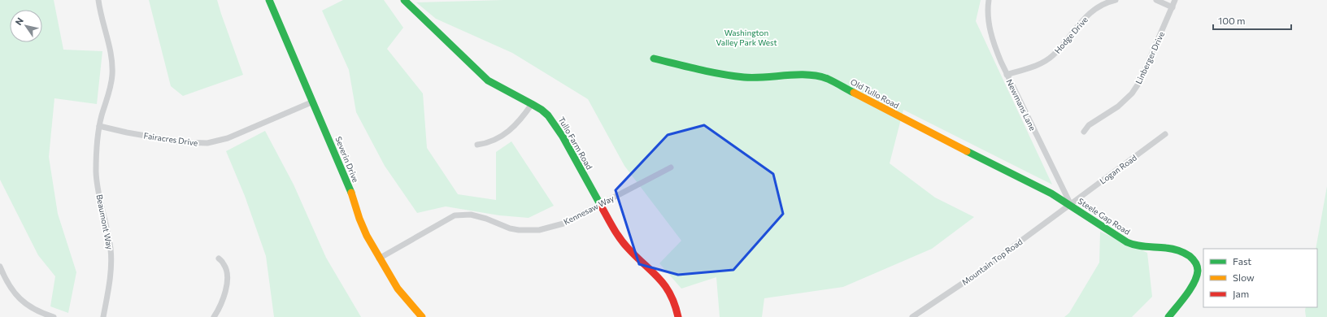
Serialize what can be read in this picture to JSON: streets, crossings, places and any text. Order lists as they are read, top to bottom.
{
  "streets": {
    "street": [
      "Hodge Drive",
      "Linberger Drive",
      "Old Tullo Road",
      "Newmans Lane",
      "Fairacres Drive",
      "Tullo Farm Road",
      "Severin Drive",
      "Logan Road",
      "Kennesaw Way",
      "Steele Gap Road",
      "Beaumont Way",
      "Mountain Top Road"
    ]
  },
  "crossings": [
    ["Hodge Drive", "Newmans Lane"],
    ["Old Tullo Road", "Newmans Lane"],
    ["Old Tullo Road", "Logan Road"],
    ["Old Tullo Road", "Steele Gap Road"],
    ["Old Tullo Road", "Mountain Top Road"],
    ["Newmans Lane", "Logan Road"],
    ["Newmans Lane", "Steele Gap Road"],
    ["Newmans Lane", "Mountain Top Road"],
    ["Fairacres Drive", "Severin Drive"],
    ["Fairacres Drive", "Beaumont Way"],
    ["Tullo Farm Road", "Kennesaw Way"],
    ["Severin Drive", "Kennesaw Way"],
    ["Logan Road", "Steele Gap Road"],
    ["Logan Road", "Mountain Top Road"],
    ["Steele Gap Road", "Mountain Top Road"]
  ],
  "parks": ["Washington Valley Park West"],
  "legend": ["Fast", "Slow", "Jam"],
  "scale_bar": "100 m",
  "north": "top left"
}
